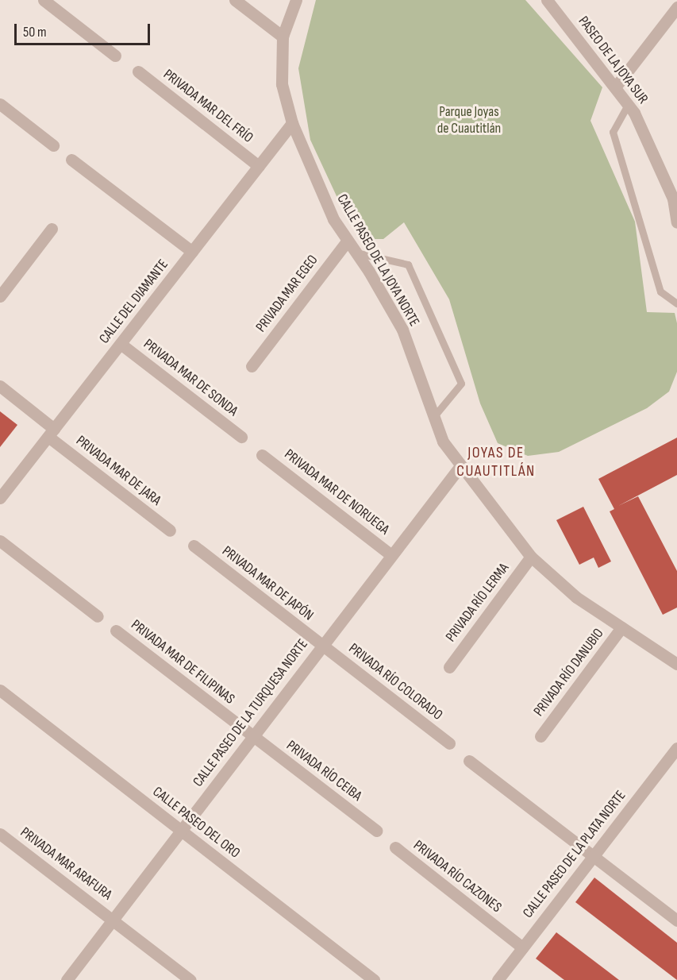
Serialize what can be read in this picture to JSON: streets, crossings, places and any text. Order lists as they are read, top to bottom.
{
  "streets": {
    "street": [
      "PASEO DE LA JOYA SUR",
      "PRIVADA MAR DEL FRÍO",
      "CALLE PASEO DE LA JOYA NORTE",
      "PRIVADA MAR EGEO",
      "CALLE DEL DIAMANTE",
      "PRIVADA MAR DE SONDA",
      "PRIVADA MAR DE JARA",
      "PRIVADA MAR DE NORUEGA",
      "PRIVADA MAR DE JAPÓN",
      "PRIVADA RÍO LERMA",
      "PRIVADA MAR DE FILIPINAS",
      "PRIVADA RÍO DANUBIO",
      "PRIVADA RÍO COLORADO",
      "CALLE PASEO DE LA TURQUESA NORTE",
      "PRIVADA RÍO CEIBA",
      "CALLE PASEO DEL ORO",
      "CALLE PASEO DE LA PLATA NORTE",
      "PRIVADA MAR ARAFURA",
      "PRIVADA RÍO CAZONES"
    ]
  },
  "crossings": [
    ["PRIVADA MAR DEL FRÍO", "CALLE DEL DIAMANTE"],
    ["CALLE PASEO DE LA JOYA NORTE", "PRIVADA MAR EGEO"],
    ["CALLE PASEO DE LA JOYA NORTE", "CALLE DEL DIAMANTE"],
    ["CALLE PASEO DE LA JOYA NORTE", "PRIVADA RÍO LERMA"],
    ["CALLE PASEO DE LA JOYA NORTE", "PRIVADA RÍO DANUBIO"],
    ["CALLE PASEO DE LA JOYA NORTE", "CALLE PASEO DE LA TURQUESA NORTE"],
    ["CALLE DEL DIAMANTE", "PRIVADA MAR DE SONDA"],
    ["CALLE DEL DIAMANTE", "PRIVADA MAR DE JARA"],
    ["PRIVADA MAR DE NORUEGA", "CALLE PASEO DE LA TURQUESA NORTE"],
    ["PRIVADA MAR DE JAPÓN", "PRIVADA RÍO COLORADO"],
    ["PRIVADA MAR DE JAPÓN", "CALLE PASEO DE LA TURQUESA NORTE"],
    ["PRIVADA MAR DE FILIPINAS", "CALLE PASEO DE LA TURQUESA NORTE"],
    ["PRIVADA MAR DE FILIPINAS", "PRIVADA RÍO CEIBA"],
    ["PRIVADA RÍO COLORADO", "CALLE PASEO DE LA TURQUESA NORTE"],
    ["CALLE PASEO DE LA TURQUESA NORTE", "PRIVADA RÍO CEIBA"],
    ["CALLE PASEO DE LA TURQUESA NORTE", "CALLE PASEO DEL ORO"],
    ["CALLE PASEO DE LA TURQUESA NORTE", "PRIVADA MAR ARAFURA"],
    ["CALLE PASEO DE LA PLATA NORTE", "PRIVADA RÍO CAZONES"]
  ],
  "districts": ["JOYAS DE CUAUTITLÁN"],
  "parks": ["Parque Joyas de Cuautitlán"],
  "scale_bar": "50 m"
}
